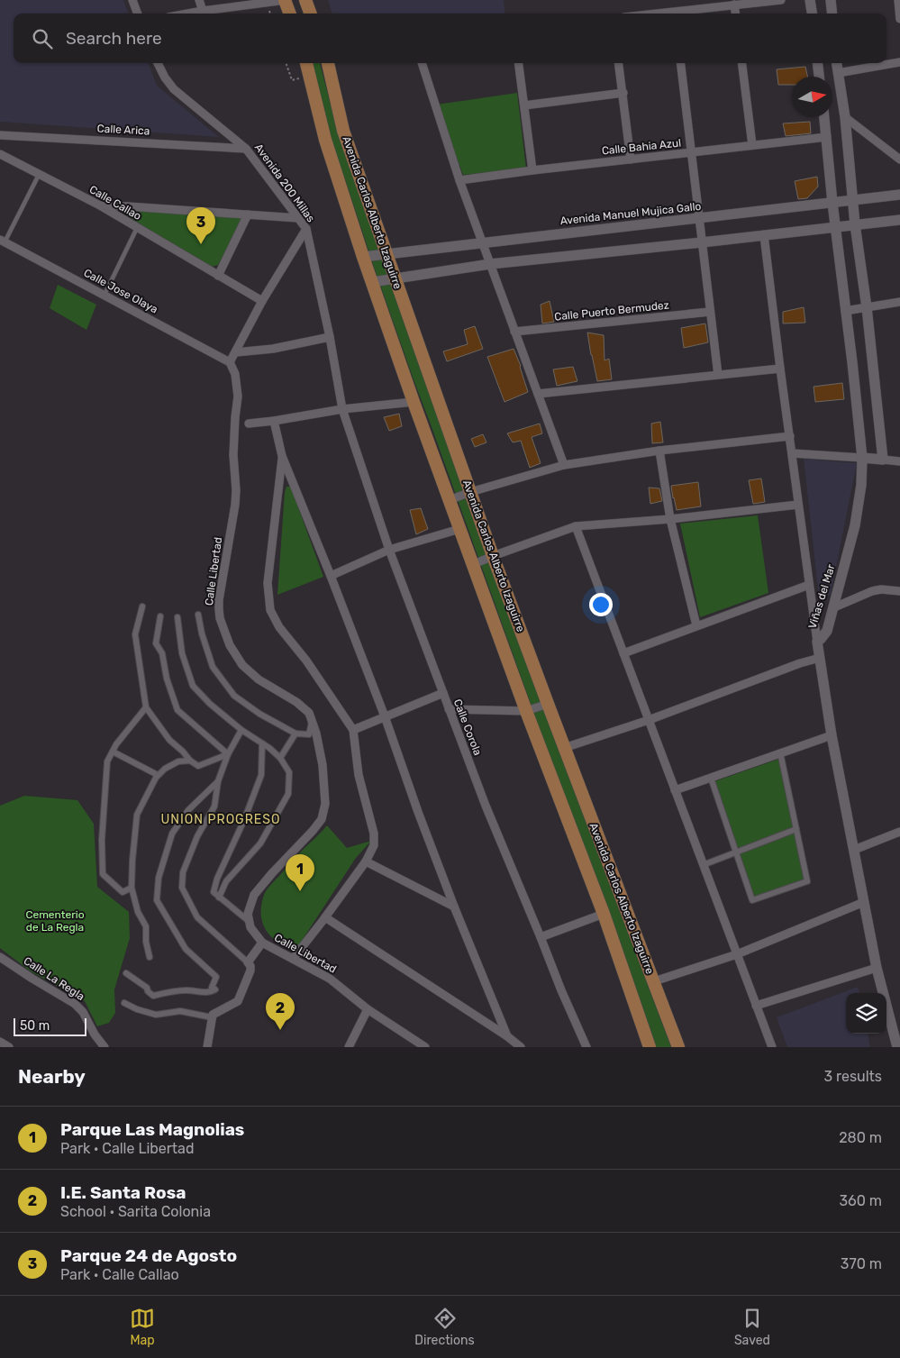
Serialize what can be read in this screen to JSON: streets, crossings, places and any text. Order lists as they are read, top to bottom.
{
  "streets": {
    "main road": ["Avenida Carlos Alberto Izaguirre"],
    "street": [
      "Calle Arica",
      "Calle Bahia Azul",
      "Avenida 200 Millas",
      "Calle Callao",
      "Avenida Manuel Mujica Gallo",
      "Calle Jose Olaya",
      "Calle Puerto Bermudez",
      "Calle Libertad",
      "Viñas del Mar",
      "Calle Corola",
      "Calle La Regla"
    ]
  },
  "crossings": [
    ["Calle Arica", "Avenida 200 Millas"],
    ["Calle Bahia Azul", "Viñas del Mar"],
    ["Avenida 200 Millas", "Calle Corola"],
    ["Avenida Carlos Alberto Izaguirre", "Avenida Manuel Mujica Gallo"],
    ["Avenida Manuel Mujica Gallo", "Viñas del Mar"],
    ["Calle Jose Olaya", "Calle Libertad"]
  ],
  "districts": ["UNION PROGRESO"],
  "parks": ["Cementerio de La Regla"],
  "scale_bar": "50 m",
  "north": "right",
  "page": {
    "search": "Search here",
    "pins": ["3", "1", "2"],
    "scale": "50 m",
    "heading": ["Nearby", "3 results"],
    "list": [
      {
        "mark": "1",
        "name": "Parque Las Magnolias",
        "note": "Park · Calle Libertad",
        "value": "280 m"
      },
      {
        "mark": "2",
        "name": "I.E. Santa Rosa",
        "note": "School · Sarita Colonia",
        "value": "360 m"
      },
      {
        "mark": "3",
        "name": "Parque 24 de Agosto",
        "note": "Park · Calle Callao",
        "value": "370 m"
      }
    ],
    "nav": ["Map", "Directions", "Saved"]
  }
}
